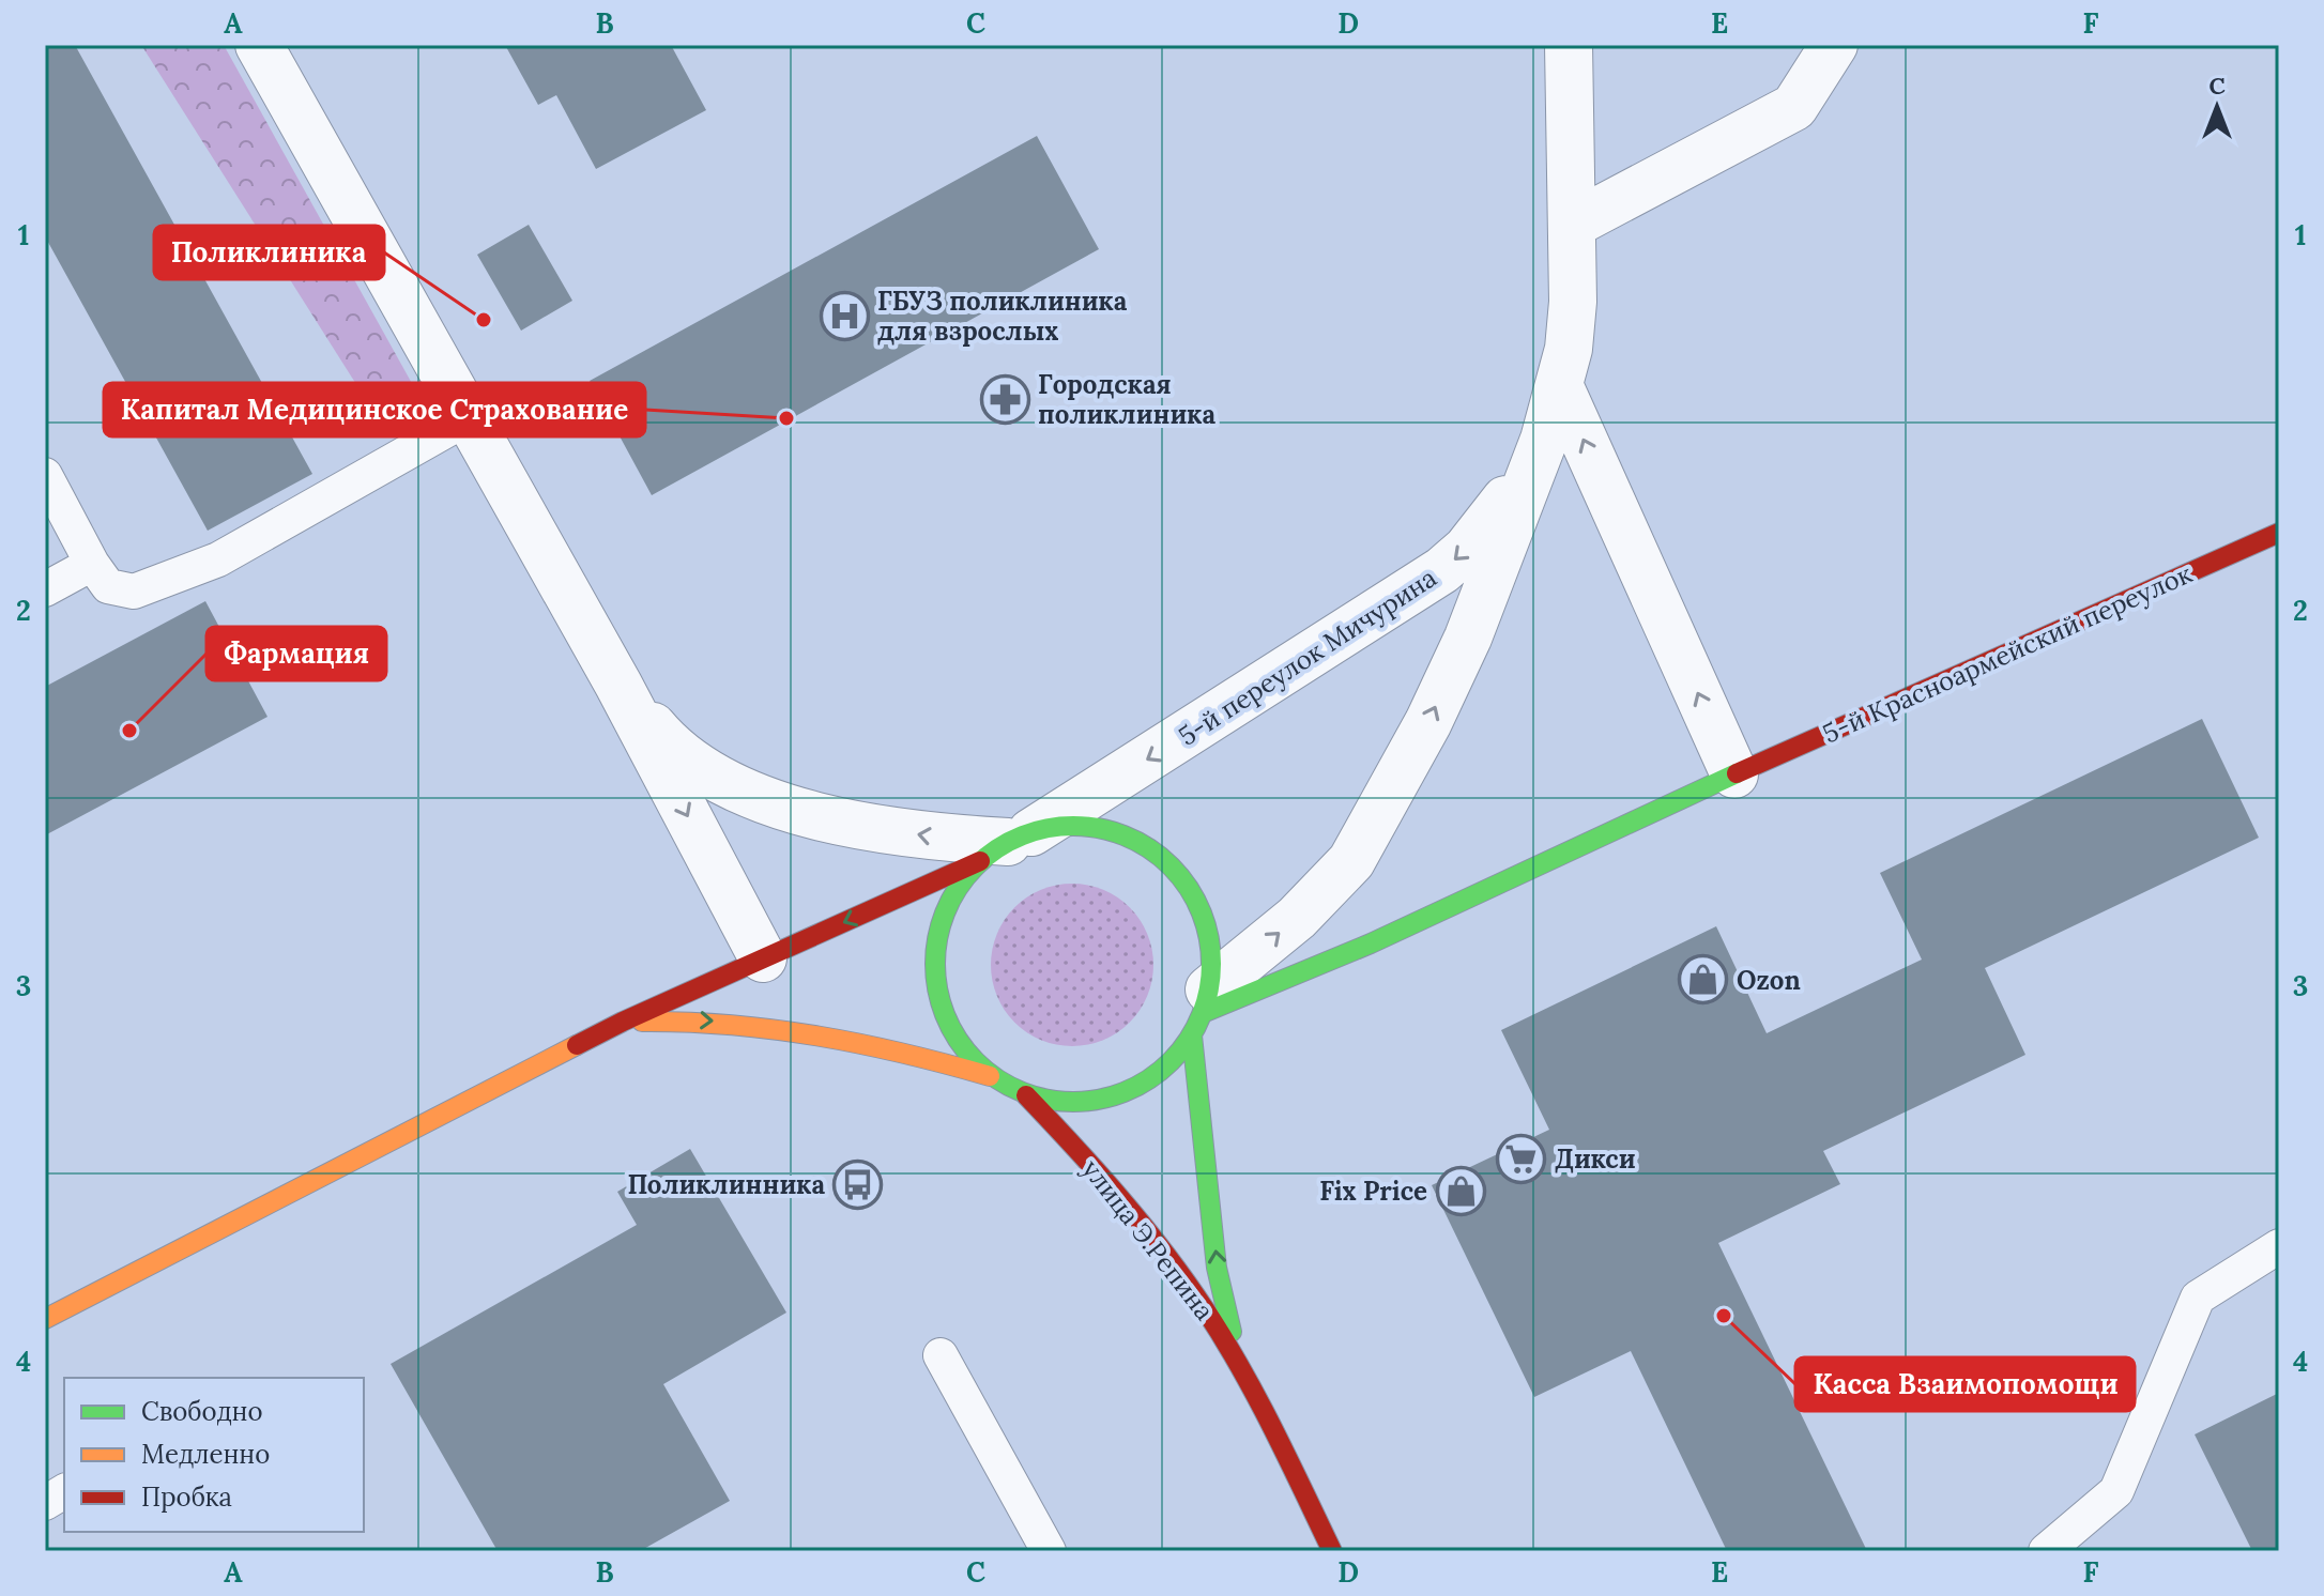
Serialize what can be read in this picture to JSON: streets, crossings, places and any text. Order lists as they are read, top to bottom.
{
  "streets": {
    "street": ["5-й Красноармейский переулок", "5-й переулок Мичурина", "улица Э.Репина"]
  },
  "crossings": [
    ["5-й Красноармейский переулок", "5-й переулок Мичурина"],
    ["5-й Красноармейский переулок", "улица Э.Репина"],
    ["5-й переулок Мичурина", "улица Э.Репина"]
  ],
  "one_way": ["улица Э.Репина"],
  "places": {
    "hospital": ["ГБУЗ поликлиника для взрослых"],
    "other": [
      "Поликлиника",
      "Капитал Медицинское Страхование",
      "Фармация",
      "Касса Взаимопомощи"
    ],
    "pharmacy": ["Городская поликлиника"],
    "shop": ["Ozon", "Fix Price"],
    "supermarket": ["Дикси"],
    "bus stop": ["Поликлинника"]
  },
  "legend": ["Свободно", "Медленно", "Пробка"],
  "north": "top",
  "grid": {
    "columns": [
      "A",
      "B",
      "C",
      "D",
      "E",
      "F"
    ],
    "rows": [
      "1",
      "2",
      "3",
      "4"
    ]
  }
}
